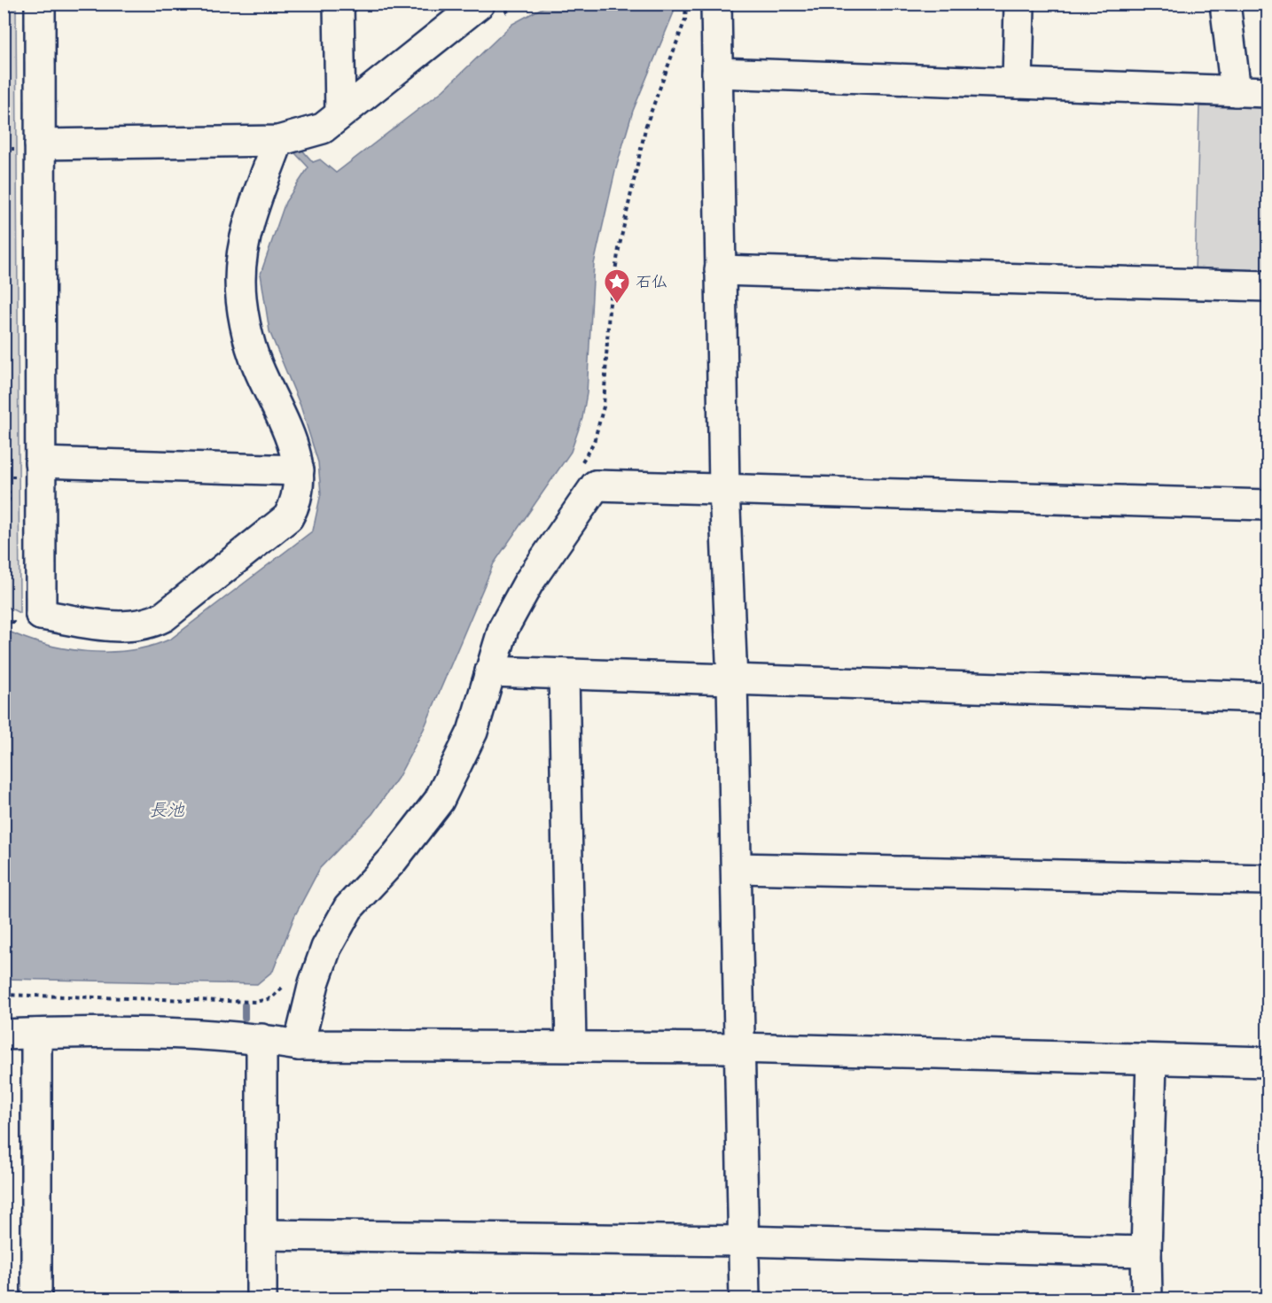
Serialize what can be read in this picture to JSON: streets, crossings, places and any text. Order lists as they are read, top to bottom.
{
  "water": ["長池"],
  "places": {
    "place": ["石仏"]
  }
}
